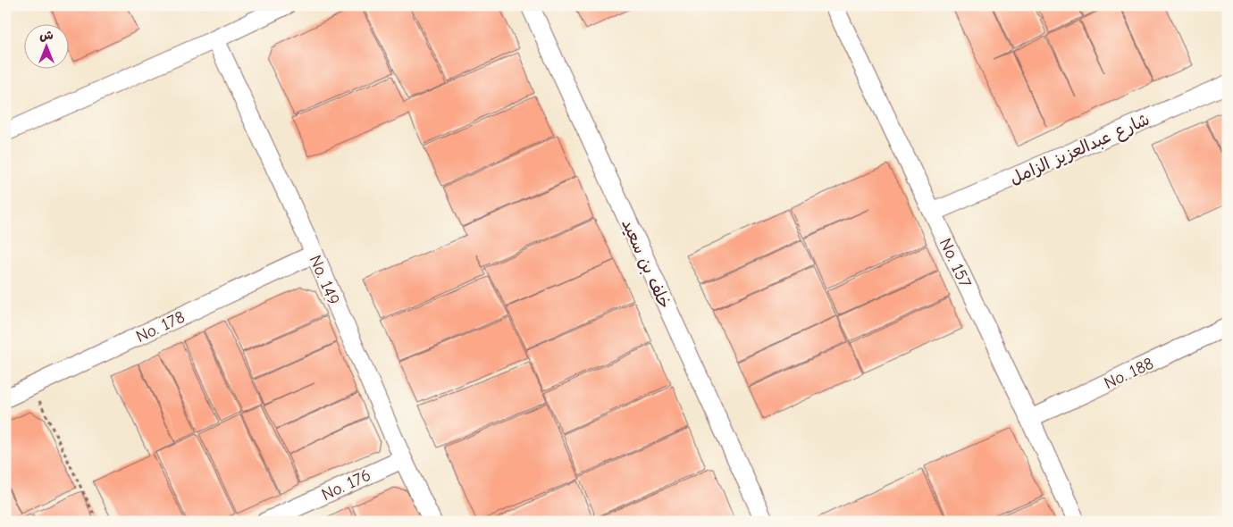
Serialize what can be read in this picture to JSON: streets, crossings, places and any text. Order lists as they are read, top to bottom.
{
  "streets": {
    "street": [
      "شارع عبدالعزيز الزامل",
      "No. 157",
      "خلف بن سعيد",
      "No. 149",
      "No. 178",
      "No. 188",
      "No. 176"
    ]
  },
  "crossings": [
    ["شارع عبدالعزيز الزامل", "No. 157"],
    ["No. 157", "No. 188"],
    ["No. 149", "No. 178"],
    ["No. 149", "No. 176"]
  ],
  "north": "top"
}
